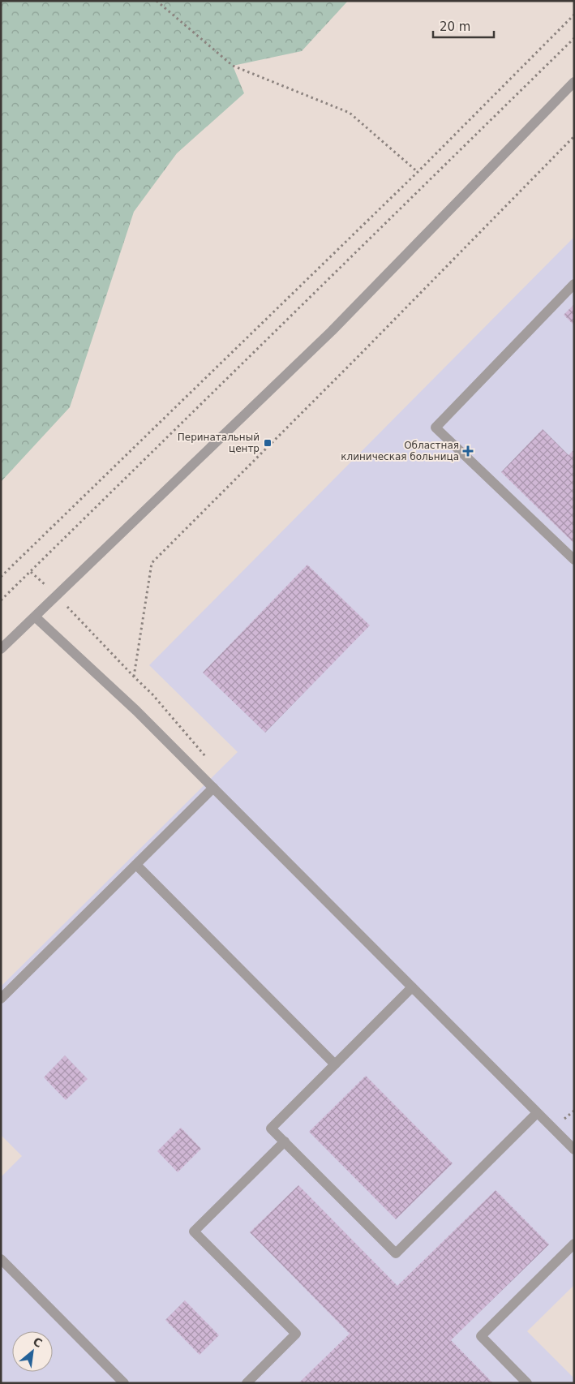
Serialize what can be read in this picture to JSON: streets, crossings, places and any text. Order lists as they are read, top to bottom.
{
  "places": {
    "transit": ["Перинатальный центр"],
    "health": ["Областная клиническая больница"]
  },
  "scale_bar": "20 m",
  "north": "top right"
}
